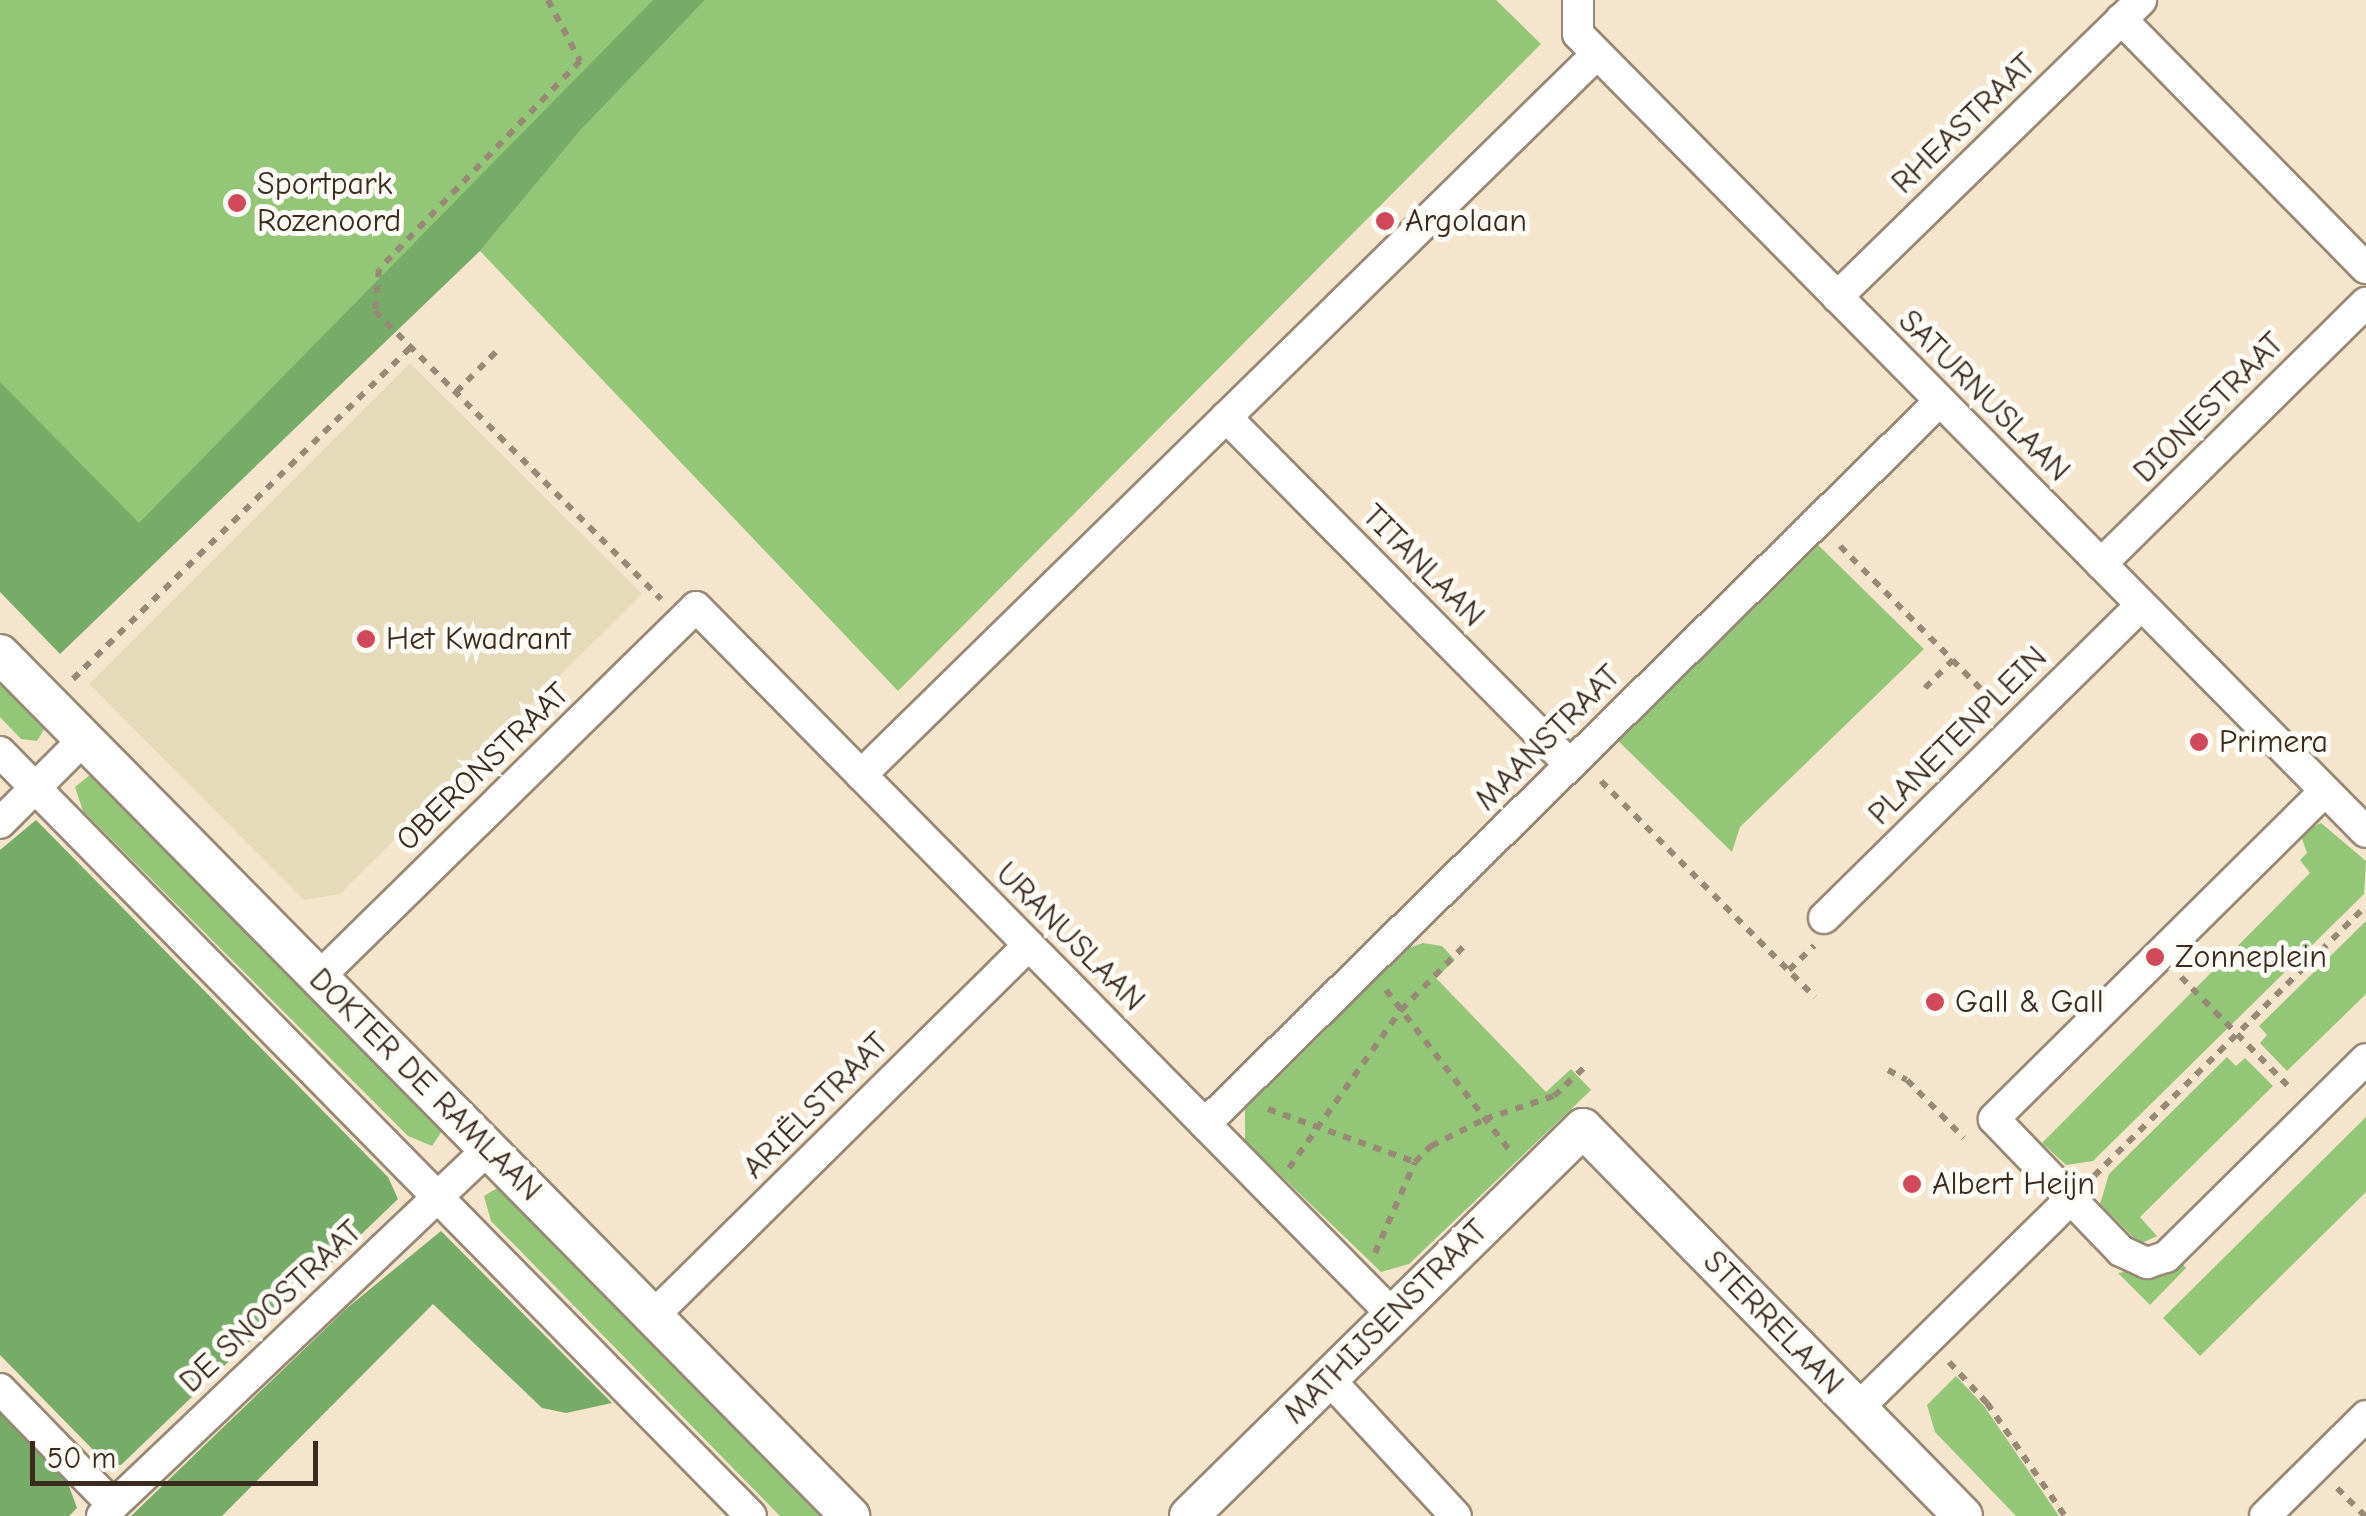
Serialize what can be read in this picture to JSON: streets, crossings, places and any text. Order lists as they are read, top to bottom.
{
  "streets": {
    "street": [
      "RHEASTRAAT",
      "SATURNUSLAAN",
      "DIONESTRAAT",
      "TITANLAAN",
      "PLANETENPLEIN",
      "MAANSTRAAT",
      "OBERONSTRAAT",
      "URANUSLAAN",
      "DOKTER DE RAMLAAN",
      "ARIËLSTRAAT",
      "DE SNOOSTRAAT",
      "MATHIJSENSTRAAT",
      "STERRELAAN"
    ]
  },
  "crossings": [
    ["RHEASTRAAT", "SATURNUSLAAN"],
    ["SATURNUSLAAN", "DIONESTRAAT"],
    ["SATURNUSLAAN", "PLANETENPLEIN"],
    ["SATURNUSLAAN", "MAANSTRAAT"],
    ["TITANLAAN", "MAANSTRAAT"],
    ["MAANSTRAAT", "URANUSLAAN"],
    ["OBERONSTRAAT", "URANUSLAAN"],
    ["OBERONSTRAAT", "DOKTER DE RAMLAAN"],
    ["URANUSLAAN", "ARIËLSTRAAT"],
    ["URANUSLAAN", "MATHIJSENSTRAAT"],
    ["DOKTER DE RAMLAAN", "ARIËLSTRAAT"],
    ["DOKTER DE RAMLAAN", "DE SNOOSTRAAT"],
    ["MATHIJSENSTRAAT", "STERRELAAN"]
  ],
  "places": [
    "Sportpark Rozenoord",
    "Argolaan",
    "Het Kwadrant",
    "Primera",
    "Zonneplein",
    "Gall & Gall",
    "Albert Heijn"
  ],
  "scale_bar": "50 m"
}
